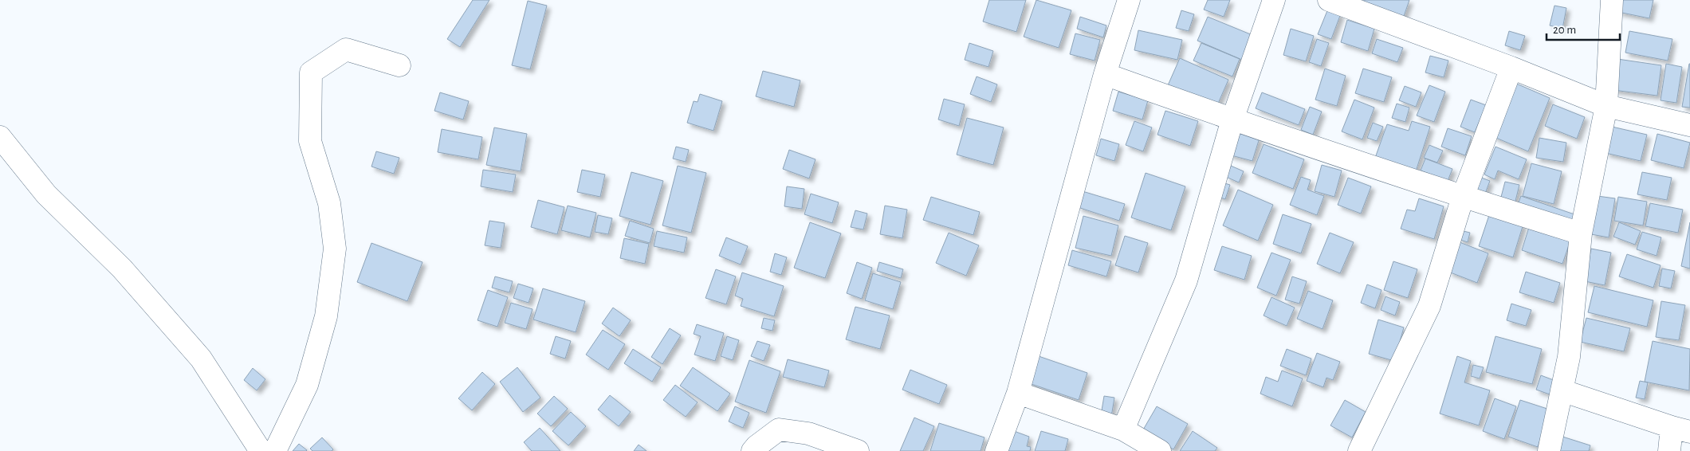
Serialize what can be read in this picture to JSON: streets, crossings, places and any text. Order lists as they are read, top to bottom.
{
  "scale_bar": "20 m"
}
